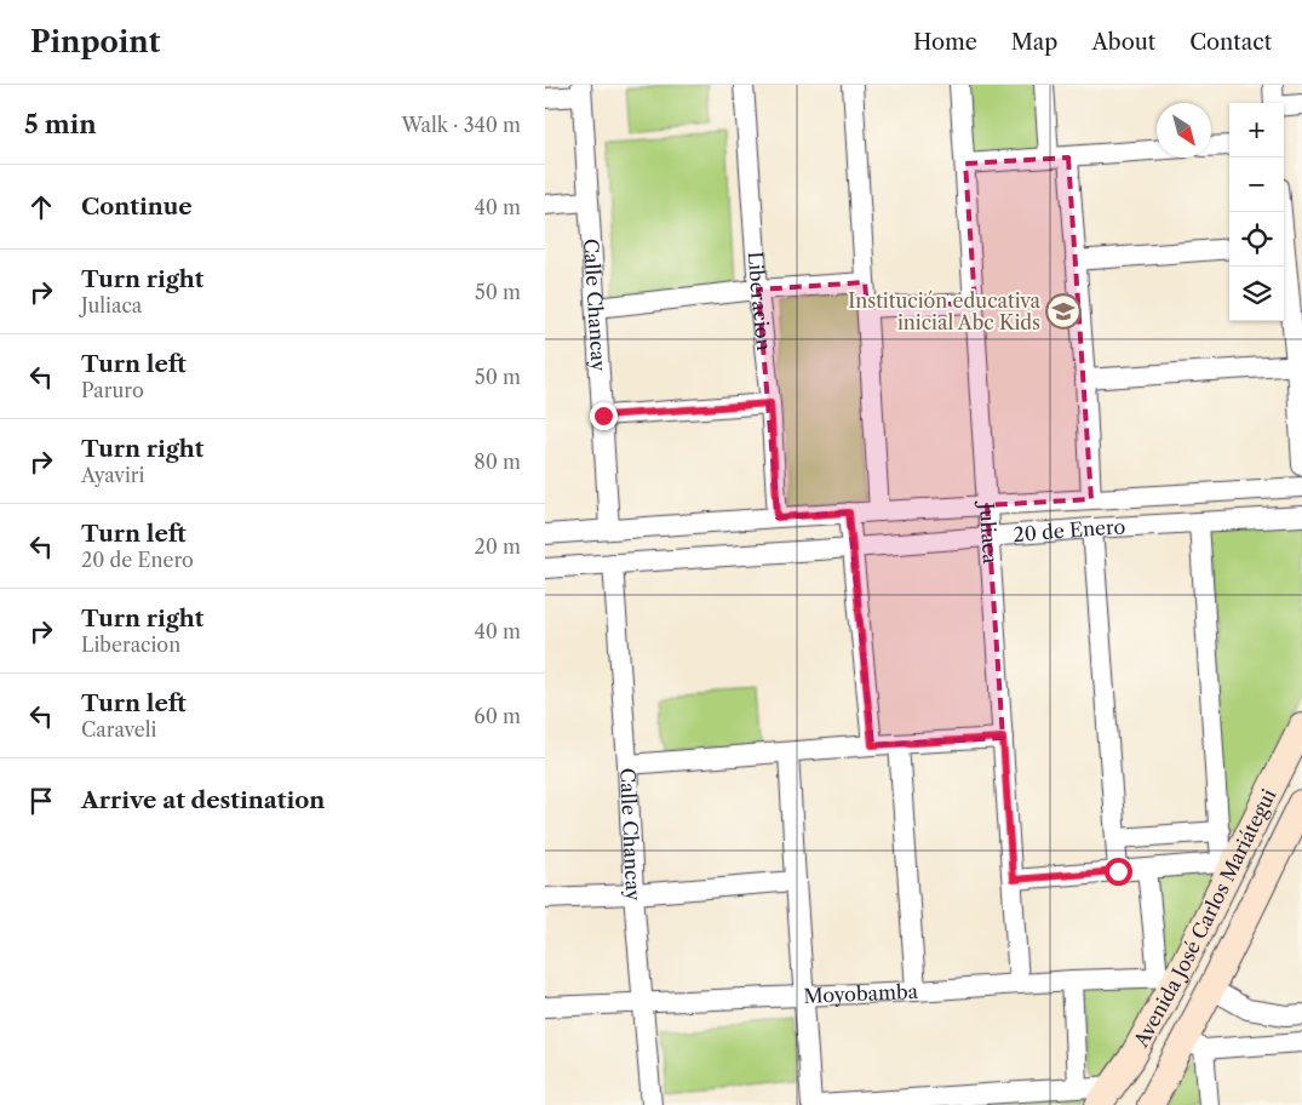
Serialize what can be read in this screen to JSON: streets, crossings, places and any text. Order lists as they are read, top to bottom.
{
  "streets": {
    "main road": ["Avenida José Carlos Mariátegui"],
    "street": [
      "Liberacion",
      "Calle Chancay",
      "20 de Enero",
      "Juliaca",
      "Moyobamba"
    ]
  },
  "crossings": [
    ["Liberacion", "20 de Enero"],
    ["Calle Chancay", "20 de Enero"],
    ["Calle Chancay", "Moyobamba"],
    ["20 de Enero", "Juliaca"],
    ["Juliaca", "Moyobamba"],
    ["Avenida José Carlos Mariátegui", "Moyobamba"]
  ],
  "places": {
    "school or university": ["Institución educativa inicial Abc Kids"]
  },
  "north": "bottom right",
  "page": {
    "header": "Pinpoint",
    "nav": [
      "Home",
      "Map",
      "About",
      "Contact"
    ],
    "heading": ["5 min", "Walk · 340 m"],
    "map_buttons": ["+", "−"],
    "list": [
      ["Continue", "40 m"],
      ["Turn right", "Juliaca", "50 m"],
      ["Turn left", "Paruro", "50 m"],
      ["Turn right", "Ayaviri", "80 m"],
      ["Turn left", "20 de Enero", "20 m"],
      ["Turn right", "Liberacion", "40 m"],
      ["Turn left", "Caraveli", "60 m"],
      "Arrive at destination"
    ]
  }
}
